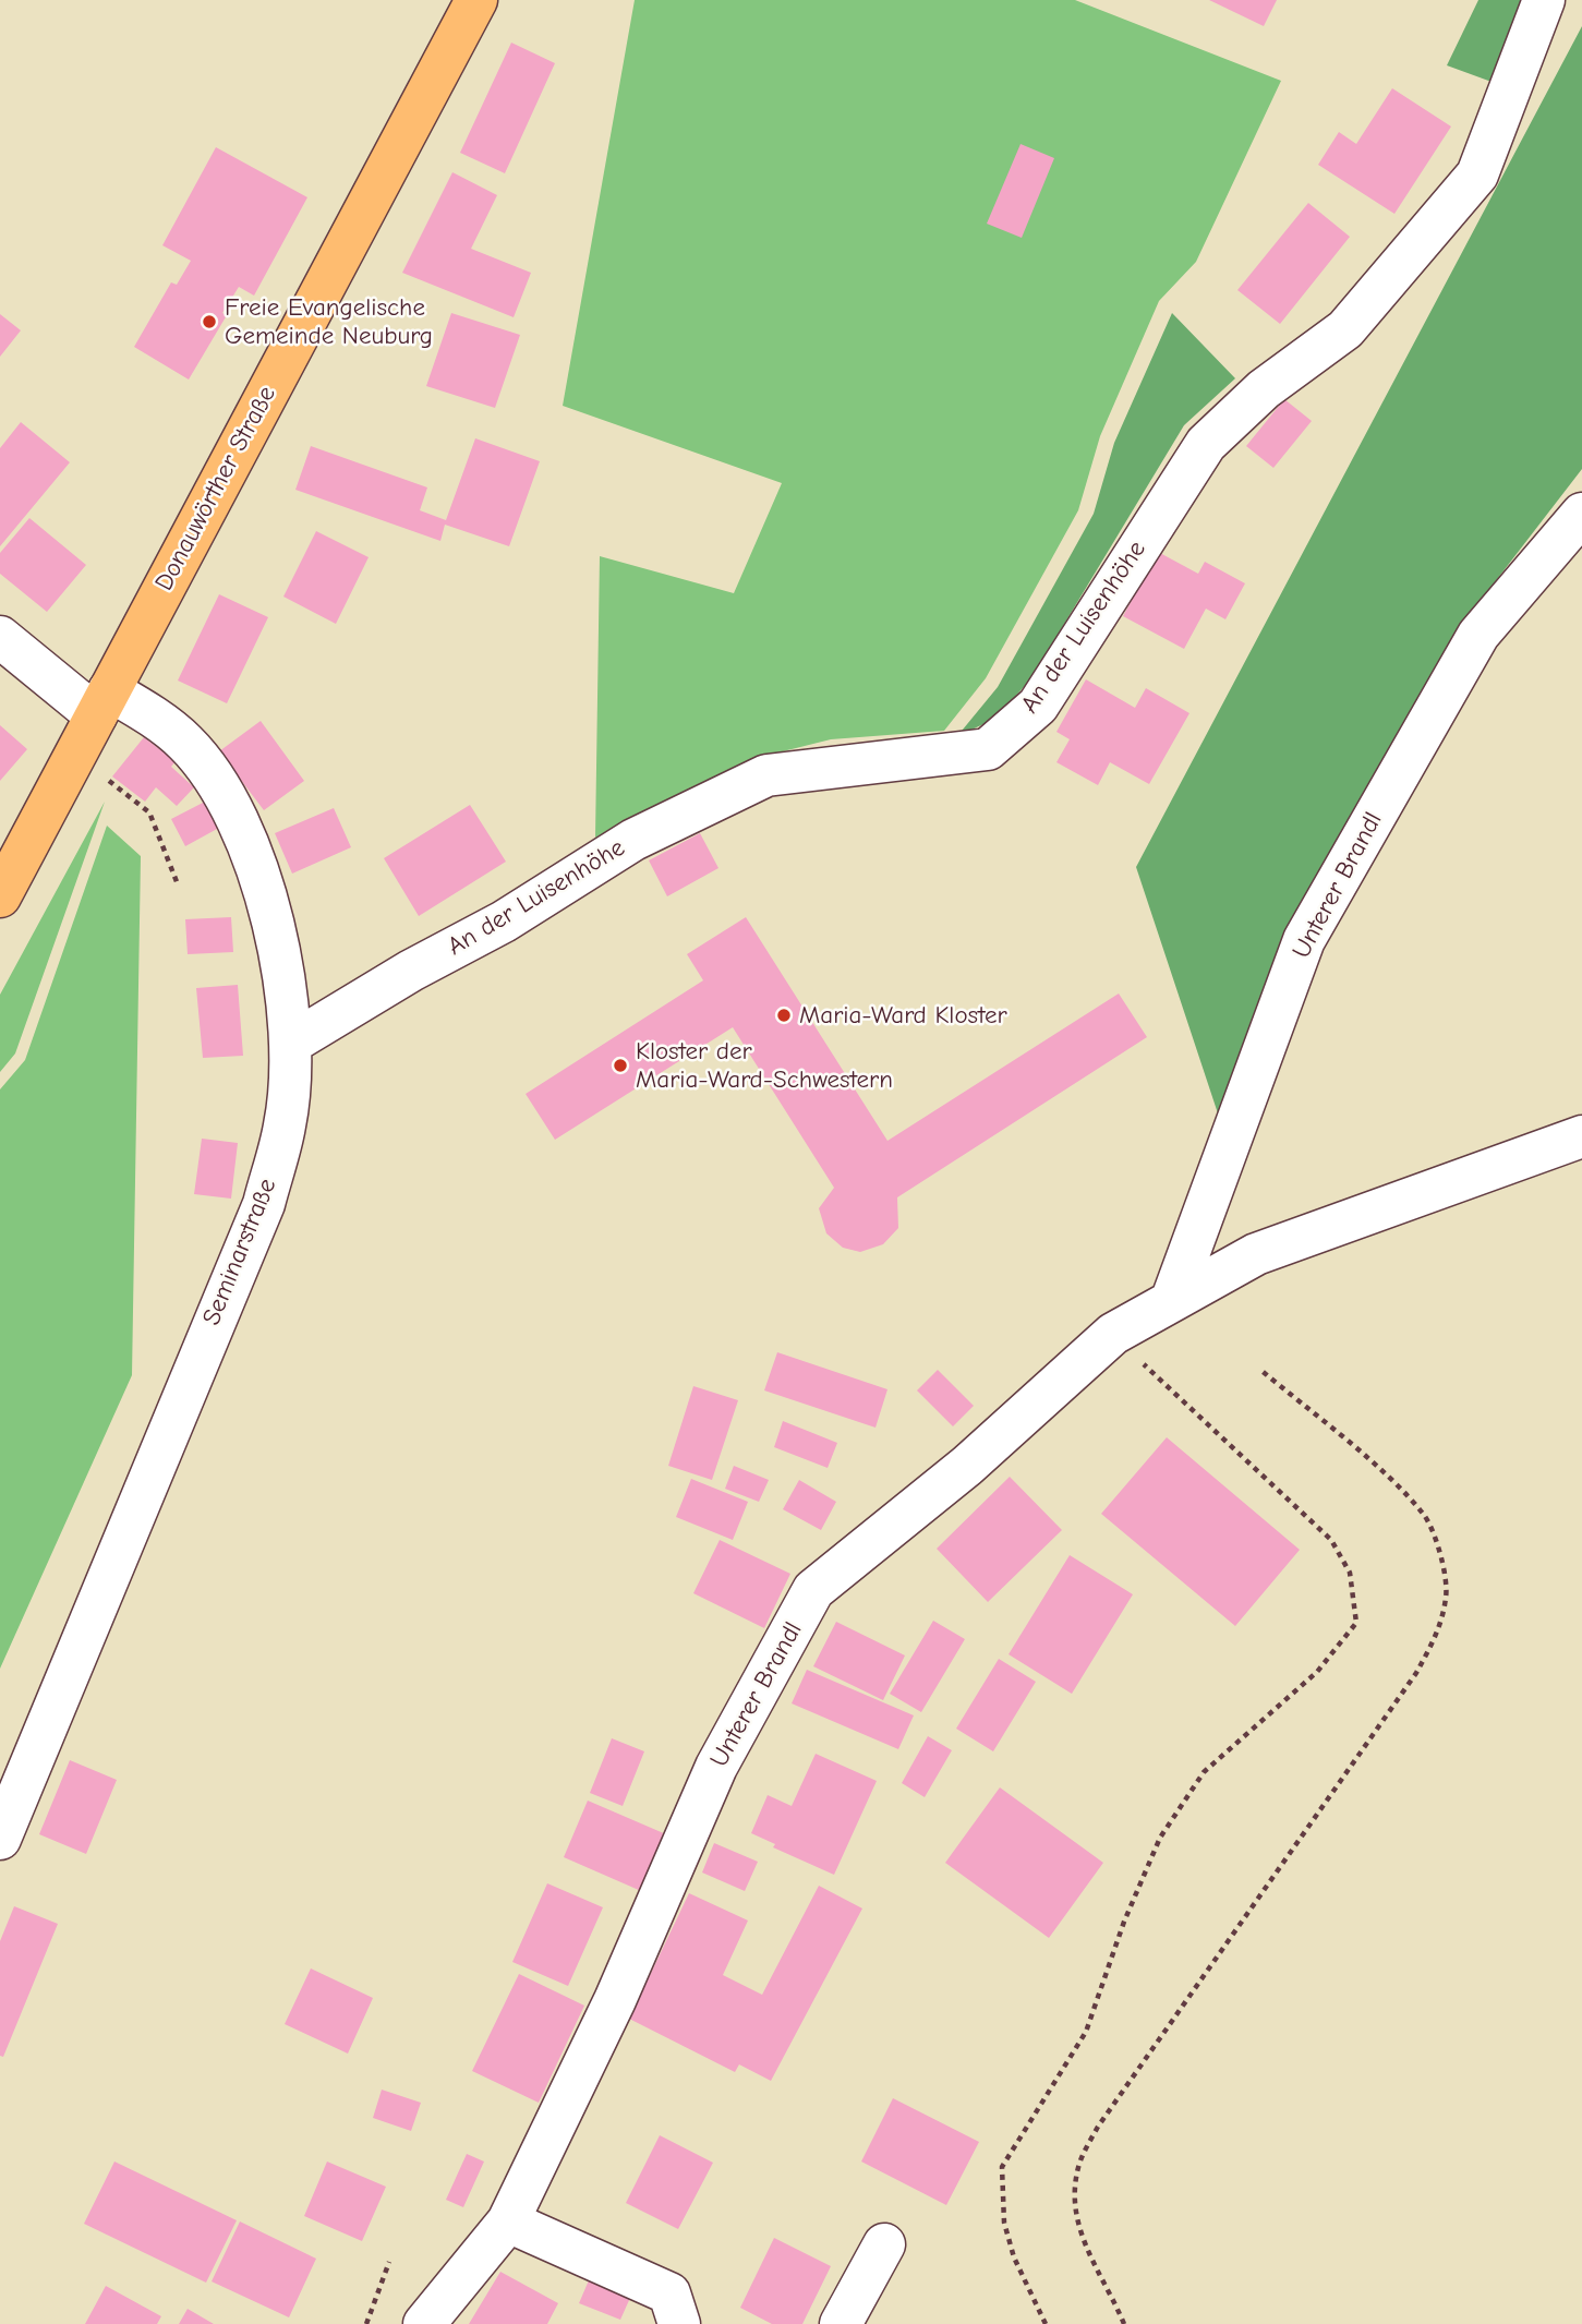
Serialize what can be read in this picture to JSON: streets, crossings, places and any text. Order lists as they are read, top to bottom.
{
  "streets": {
    "main road": ["Donauwörther Straße"],
    "street": ["An der Luisenhöhe", "Unterer Brandl", "Seminarstraße"]
  },
  "crossings": [
    ["Donauwörther Straße", "Seminarstraße"],
    ["An der Luisenhöhe", "Seminarstraße"]
  ],
  "places": ["Freie Evangelische Gemeinde Neuburg", "Maria-Ward Kloster", "Kloster der Maria-Ward-Schwestern"]
}
